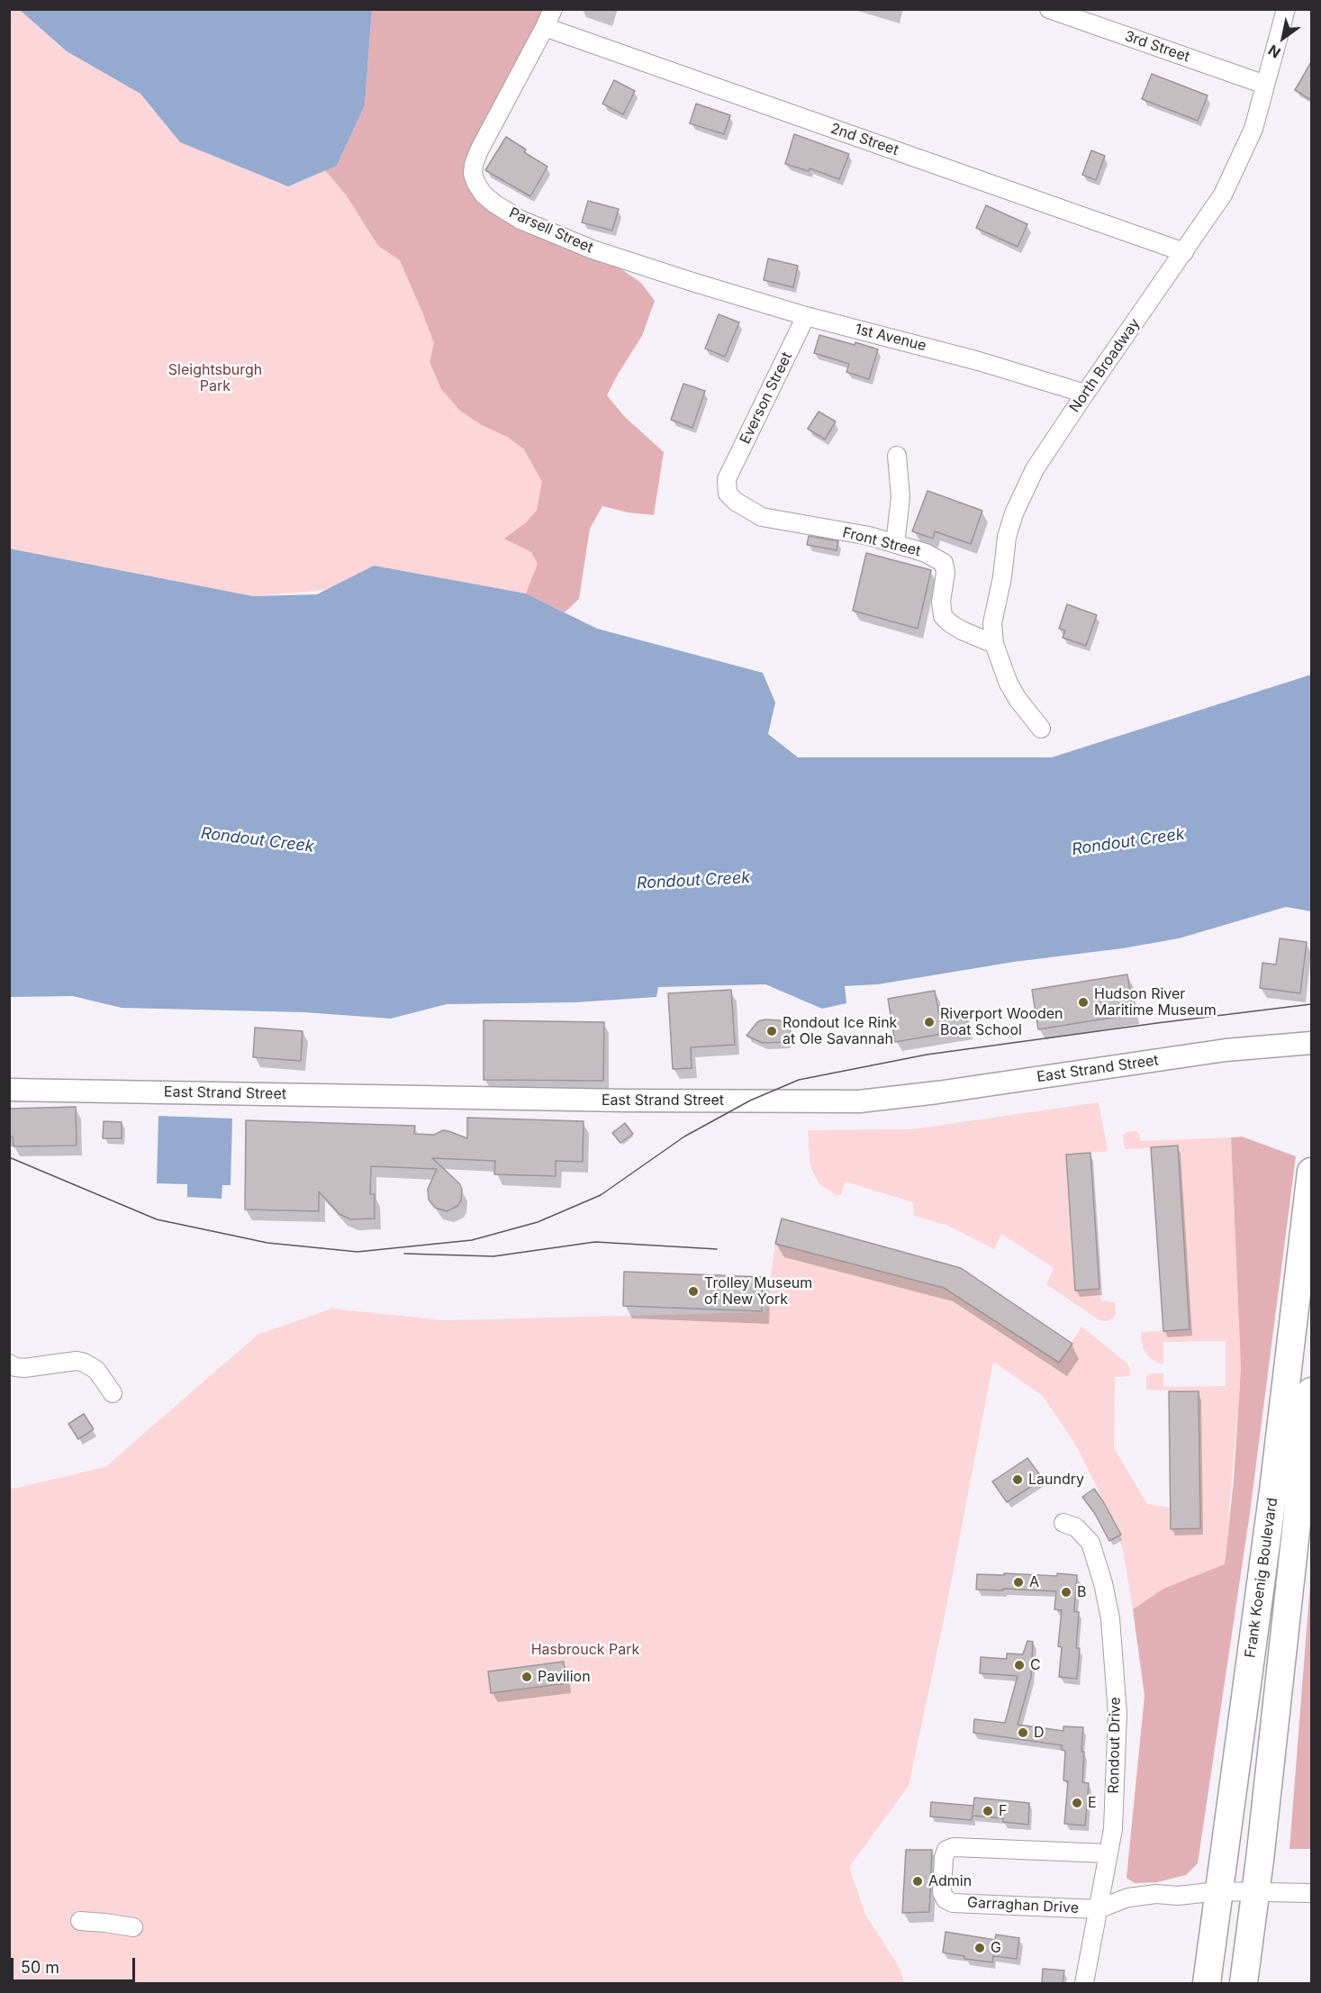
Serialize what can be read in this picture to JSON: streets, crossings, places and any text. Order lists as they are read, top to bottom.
{
  "streets": {
    "main road": ["Frank Koenig Boulevard"],
    "street": [
      "3rd Street",
      "2nd Street",
      "Parsell Street",
      "1st Avenue",
      "North Broadway",
      "Everson Street",
      "Front Street",
      "East Strand Street",
      "Rondout Drive",
      "Garraghan Drive"
    ]
  },
  "crossings": [
    ["3rd Street", "North Broadway"],
    ["2nd Street", "Parsell Street"],
    ["2nd Street", "North Broadway"],
    ["Parsell Street", "1st Avenue"],
    ["1st Avenue", "North Broadway"],
    ["1st Avenue", "Everson Street"],
    ["North Broadway", "Front Street"],
    ["Everson Street", "Front Street"],
    ["Frank Koenig Boulevard", "Garraghan Drive"],
    ["Rondout Drive", "Garraghan Drive"]
  ],
  "water": ["Rondout Creek"],
  "parks": ["Sleightsburgh Park", "Hasbrouck Park"],
  "places": [
    "Hudson River Maritime Museum",
    "Riverport Wooden Boat School",
    "Rondout Ice Rink at Ole Savannah",
    "Trolley Museum of New York",
    "Laundry",
    "A",
    "B",
    "C",
    "Pavilion",
    "D",
    "E",
    "F",
    "Admin",
    "G"
  ],
  "scale_bar": "50 m",
  "north": "bottom left"
}
